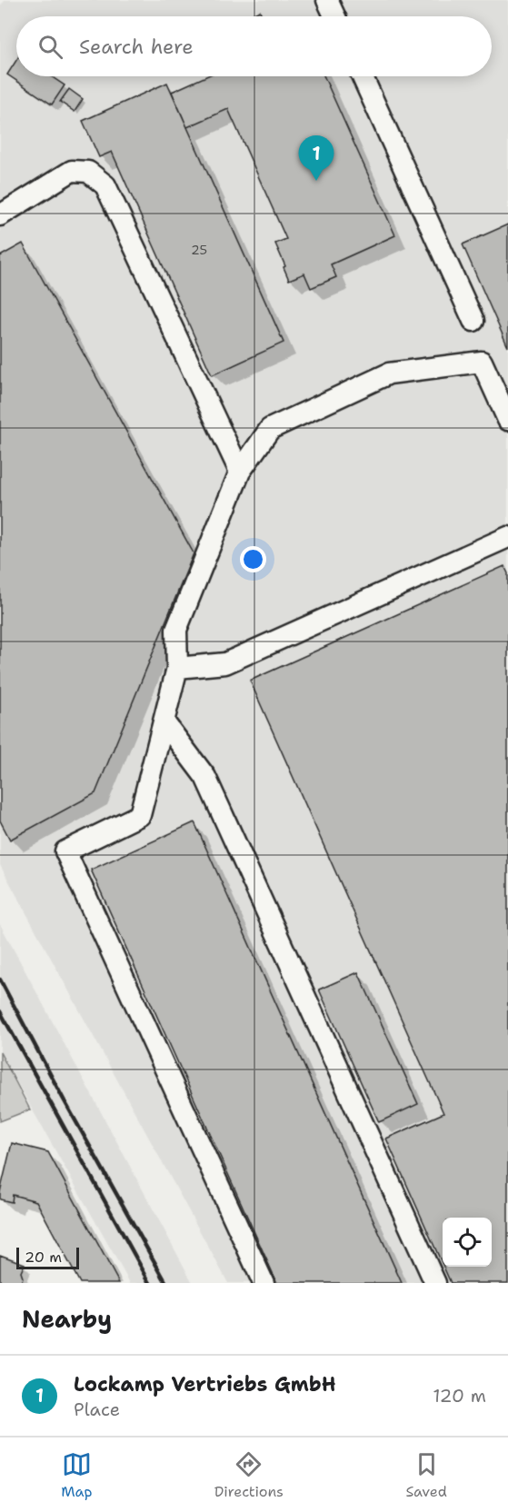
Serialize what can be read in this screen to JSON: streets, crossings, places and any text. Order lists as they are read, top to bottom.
{
  "house_numbers": ["25"],
  "scale_bar": "20 m",
  "page": {
    "search": "Search here",
    "pins": "1",
    "scale": "20 m",
    "heading": "Nearby",
    "list": [
      {
        "mark": "1",
        "name": "Lockamp Vertriebs GmbH",
        "note": "Place",
        "value": "120 m"
      }
    ],
    "nav": ["Map", "Directions", "Saved"]
  }
}
